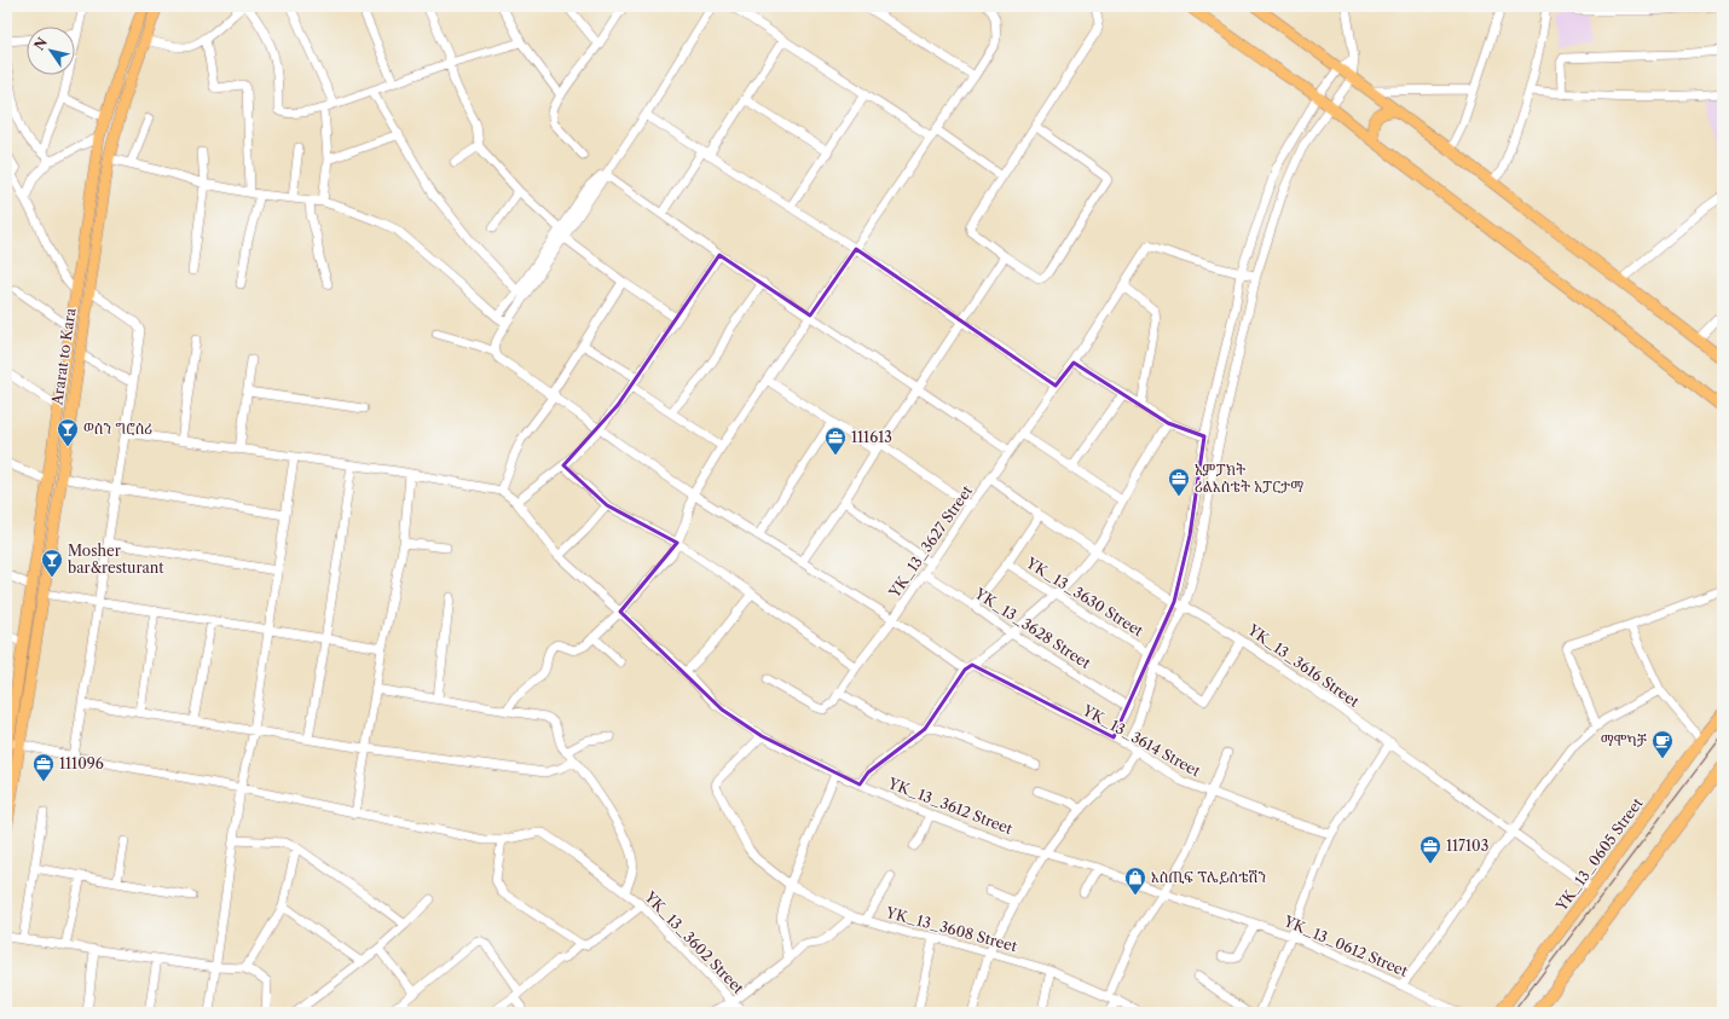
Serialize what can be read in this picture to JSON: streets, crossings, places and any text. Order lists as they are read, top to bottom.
{
  "streets": {
    "main road": ["Ararat to Kara", "YK_13_0605 Street"],
    "street": [
      "YK_13_3627 Street",
      "YK_13_3630 Street",
      "YK_13_3628 Street",
      "YK_13_3616 Street",
      "YK_13_3614 Street",
      "YK_13_3612 Street",
      "YK_13_3608 Street",
      "YK_13_3602 Street",
      "YK_13_0612 Street"
    ]
  },
  "crossings": [
    ["YK_13_3627 Street", "YK_13_3628 Street"],
    ["YK_13_3627 Street", "YK_13_3616 Street"],
    ["YK_13_3627 Street", "YK_13_3614 Street"],
    ["YK_13_3616 Street", "YK_13_0605 Street"],
    ["YK_13_3612 Street", "YK_13_3608 Street"],
    ["YK_13_3612 Street", "YK_13_0612 Street"]
  ],
  "places": {
    "bar": ["ወሰን ግሮሰሪ", "Mosher bar&resturant"],
    "office": [
      "111613",
      "ኢምፓክት ሪልእስቴት አፓርታማ",
      "111096",
      "117103"
    ],
    "cafe": ["ማሞካቻ"],
    "shop": ["እስጢፍ ፕሌይስቴሽን"]
  },
  "north": "top left"
}
